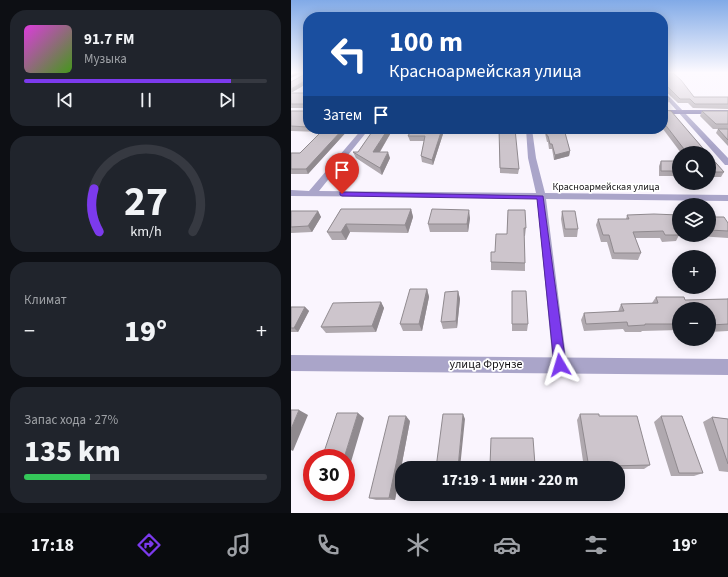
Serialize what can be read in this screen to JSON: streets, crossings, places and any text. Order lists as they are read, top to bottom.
{
  "streets": {
    "street": ["Красноармейская улица", "улица Фрунзе"]
  },
  "page": {
    "turn": ["100 m", "Красноармейская улица"],
    "song": ["91.7 FM", "Музыка"],
    "then": "Затем",
    "map_buttons": ["+", "−"],
    "tile": [
      "Климат",
      ["Запас хода · 27%", "135 km"]
    ],
    "heat": ["−", "19°", "+"],
    "limit": "30",
    "trip": "17:19 · 1 мин · 220 m",
    "tabs": ["17:18", "19°"],
    "gauge": ["27", "km/h"]
  }
}
